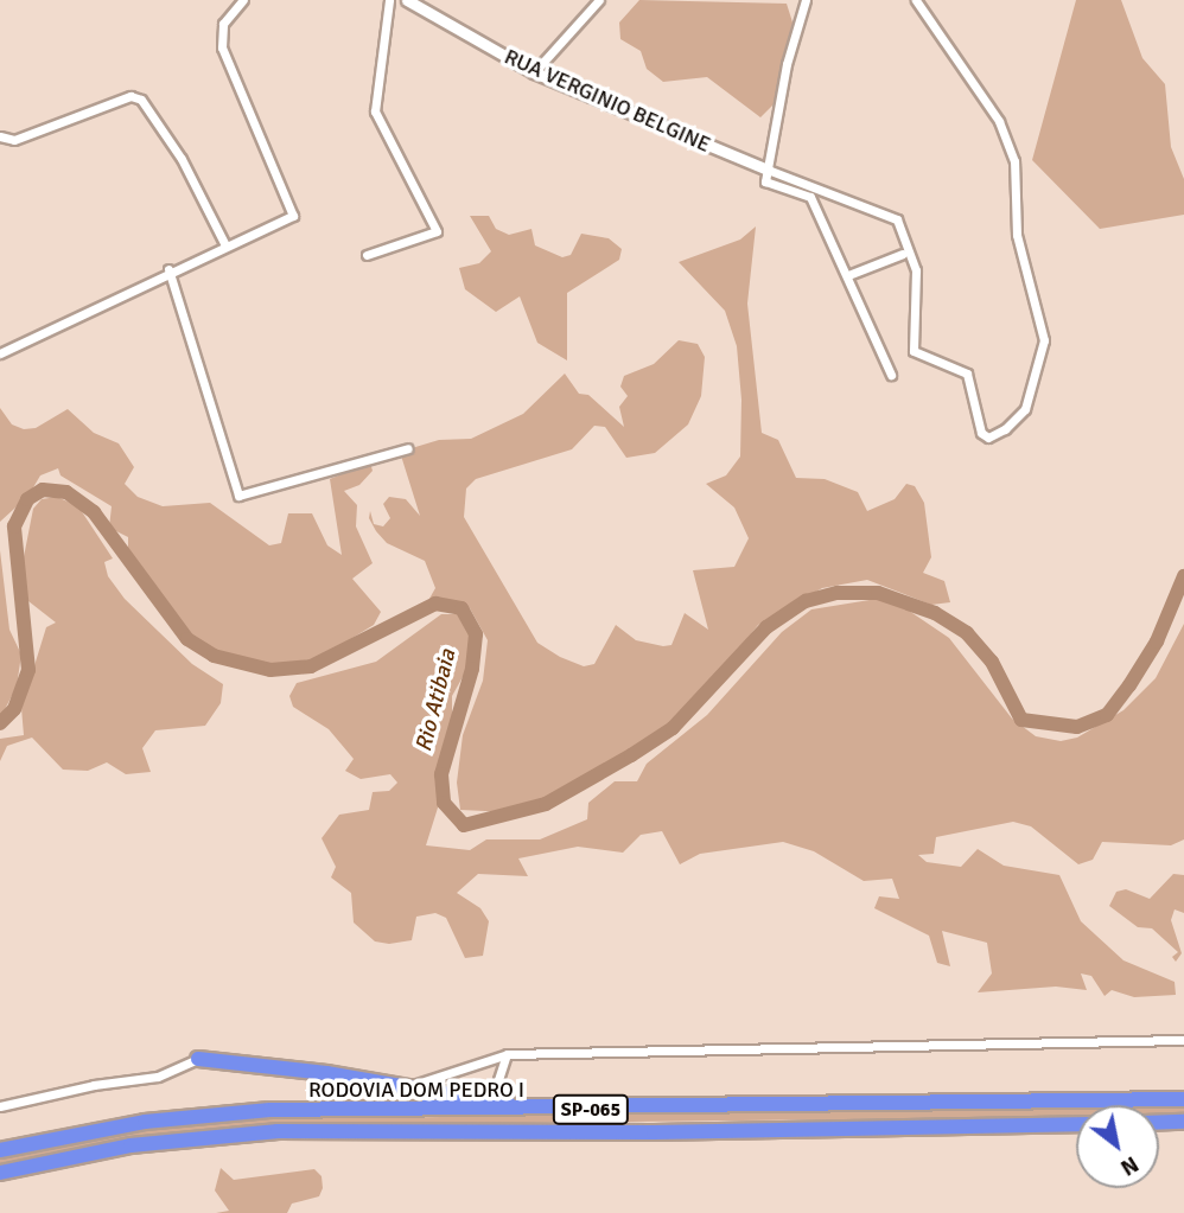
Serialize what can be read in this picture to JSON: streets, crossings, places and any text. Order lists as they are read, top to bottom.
{
  "streets": {
    "highway": ["RODOVIA DOM PEDRO I", "SP-065"],
    "street": ["RUA VERGINIO BELGINE"]
  },
  "water": ["Rio Atibaia"],
  "north": "bottom right"
}
